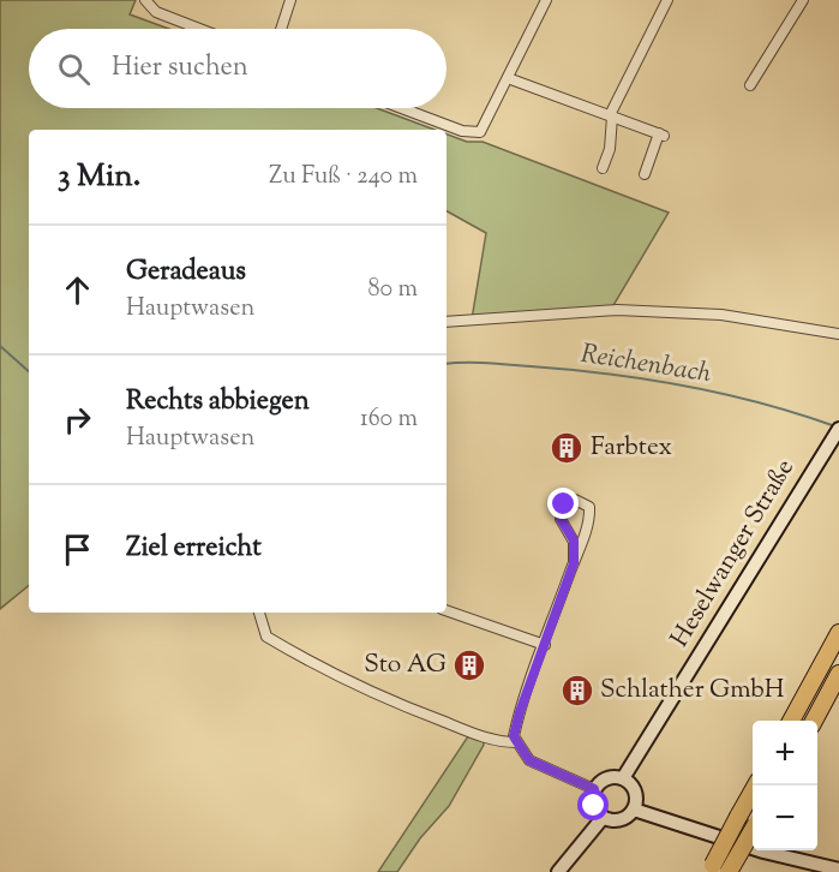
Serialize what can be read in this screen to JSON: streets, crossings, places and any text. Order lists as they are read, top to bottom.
{
  "streets": {
    "street": ["Heselwanger Straße"]
  },
  "water": ["Reichenbach"],
  "places": {
    "building": ["Farbtex", "Sto AG", "Schlather GmbH"]
  },
  "page": {
    "search": "Hier suchen",
    "heading": ["3 Min.", "Zu Fuß · 240 m"],
    "list": [
      ["Geradeaus", "Hauptwasen", "80 m"],
      ["Rechts abbiegen", "Hauptwasen", "160 m"],
      "Ziel erreicht"
    ],
    "map_buttons": ["+", "−"]
  }
}
